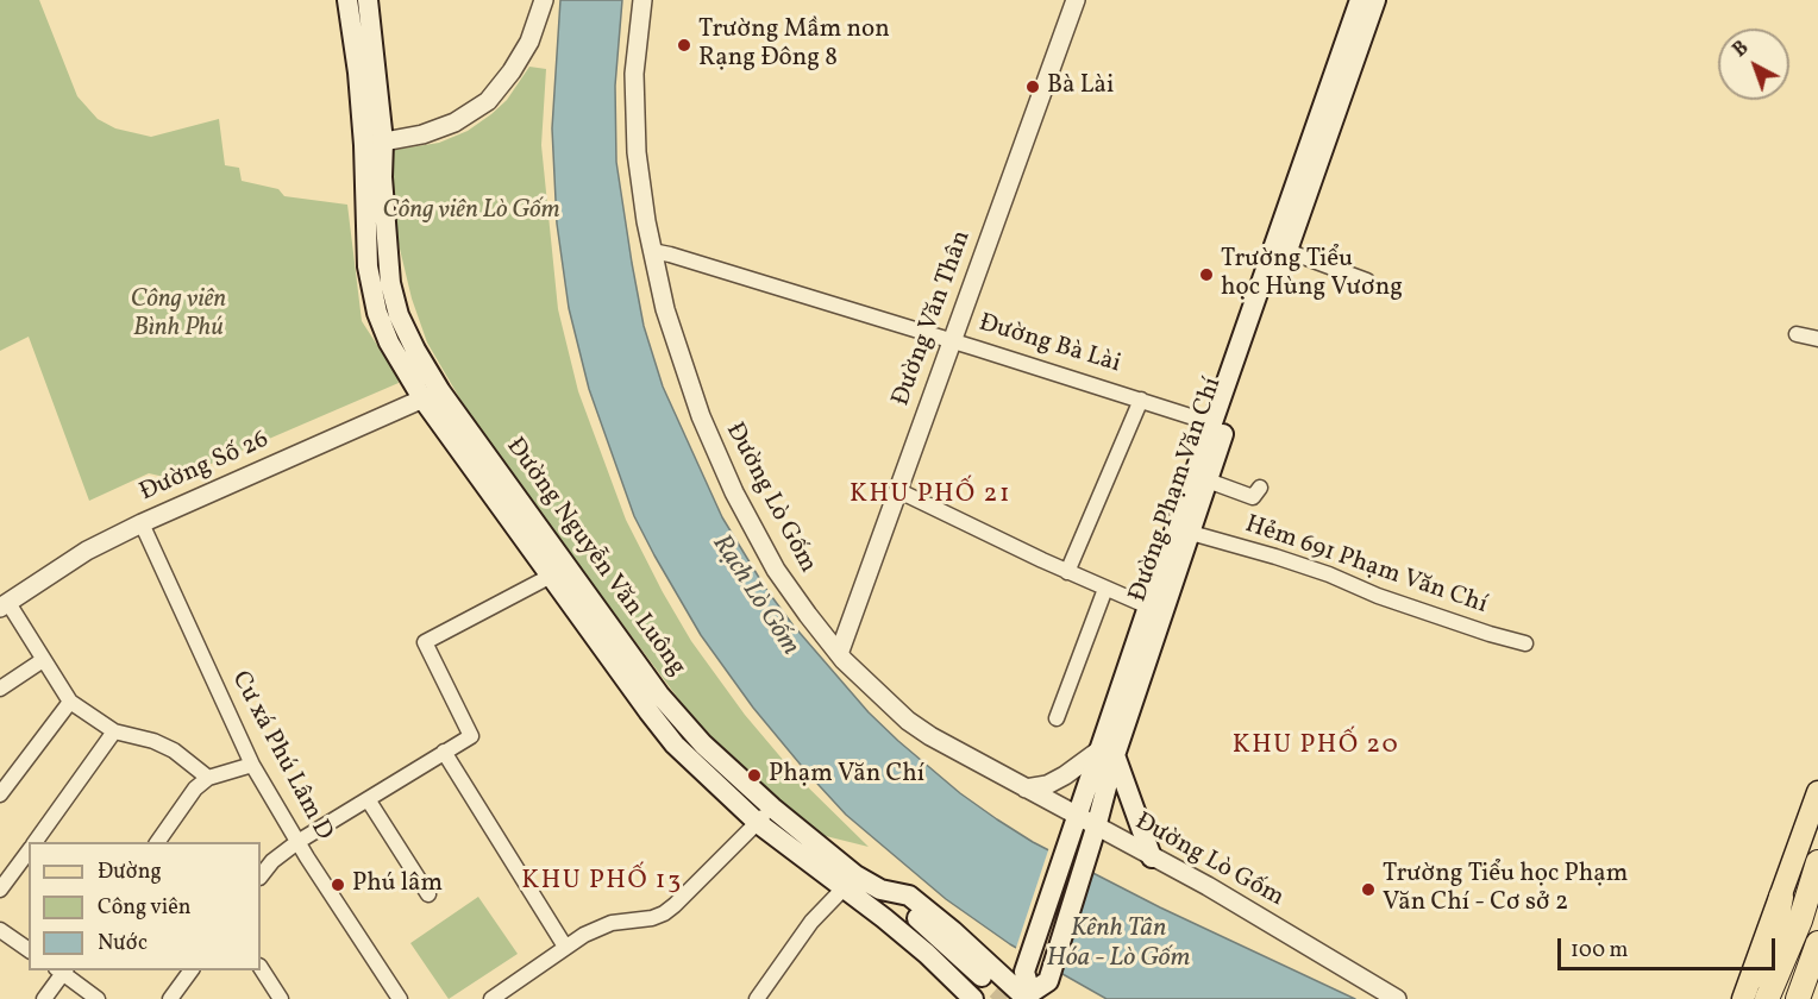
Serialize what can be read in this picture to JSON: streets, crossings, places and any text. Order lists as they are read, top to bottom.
{
  "streets": {
    "main road": ["Đường Phạm Văn Chí", "Đường Nguyễn Văn Luông"],
    "street": [
      "Đường Văn Thân",
      "Đường Bà Lài",
      "Đường Số 26",
      "Đường Lò Gốm",
      "Hẻm 691 Phạm Văn Chí",
      "Cư xá Phú Lâm D"
    ]
  },
  "crossings": [
    ["Đường Văn Thân", "Đường Bà Lài"],
    ["Đường Văn Thân", "Đường Lò Gốm"],
    ["Đường Bà Lài", "Đường Phạm Văn Chí"],
    ["Đường Bà Lài", "Đường Lò Gốm"],
    ["Đường Số 26", "Đường Nguyễn Văn Luông"],
    ["Đường Số 26", "Cư xá Phú Lâm D"],
    ["Đường Phạm Văn Chí", "Đường Lò Gốm"],
    ["Đường Phạm Văn Chí", "Đường Nguyễn Văn Luông"],
    ["Đường Phạm Văn Chí", "Hẻm 691 Phạm Văn Chí"]
  ],
  "districts": ["KHU PHỐ 21", "KHU PHỐ 20", "KHU PHỐ 13"],
  "water": ["Rạch Lò Gốm", "Kênh Tân Hóa - Lò Gốm"],
  "parks": ["Công viên Lò Gốm", "Công viên Bình Phú"],
  "places": [
    "Trường Mầm non Rạng Đông 8",
    "Bà Lài",
    "Trường Tiểu học Hùng Vương",
    "Phạm Văn Chí",
    "Phú lâm",
    "Trường Tiểu học Phạm Văn Chí - Cơ sở 2"
  ],
  "legend": ["Đường", "Công viên", "Nước"],
  "scale_bar": "100 m",
  "north": "top left"
}
